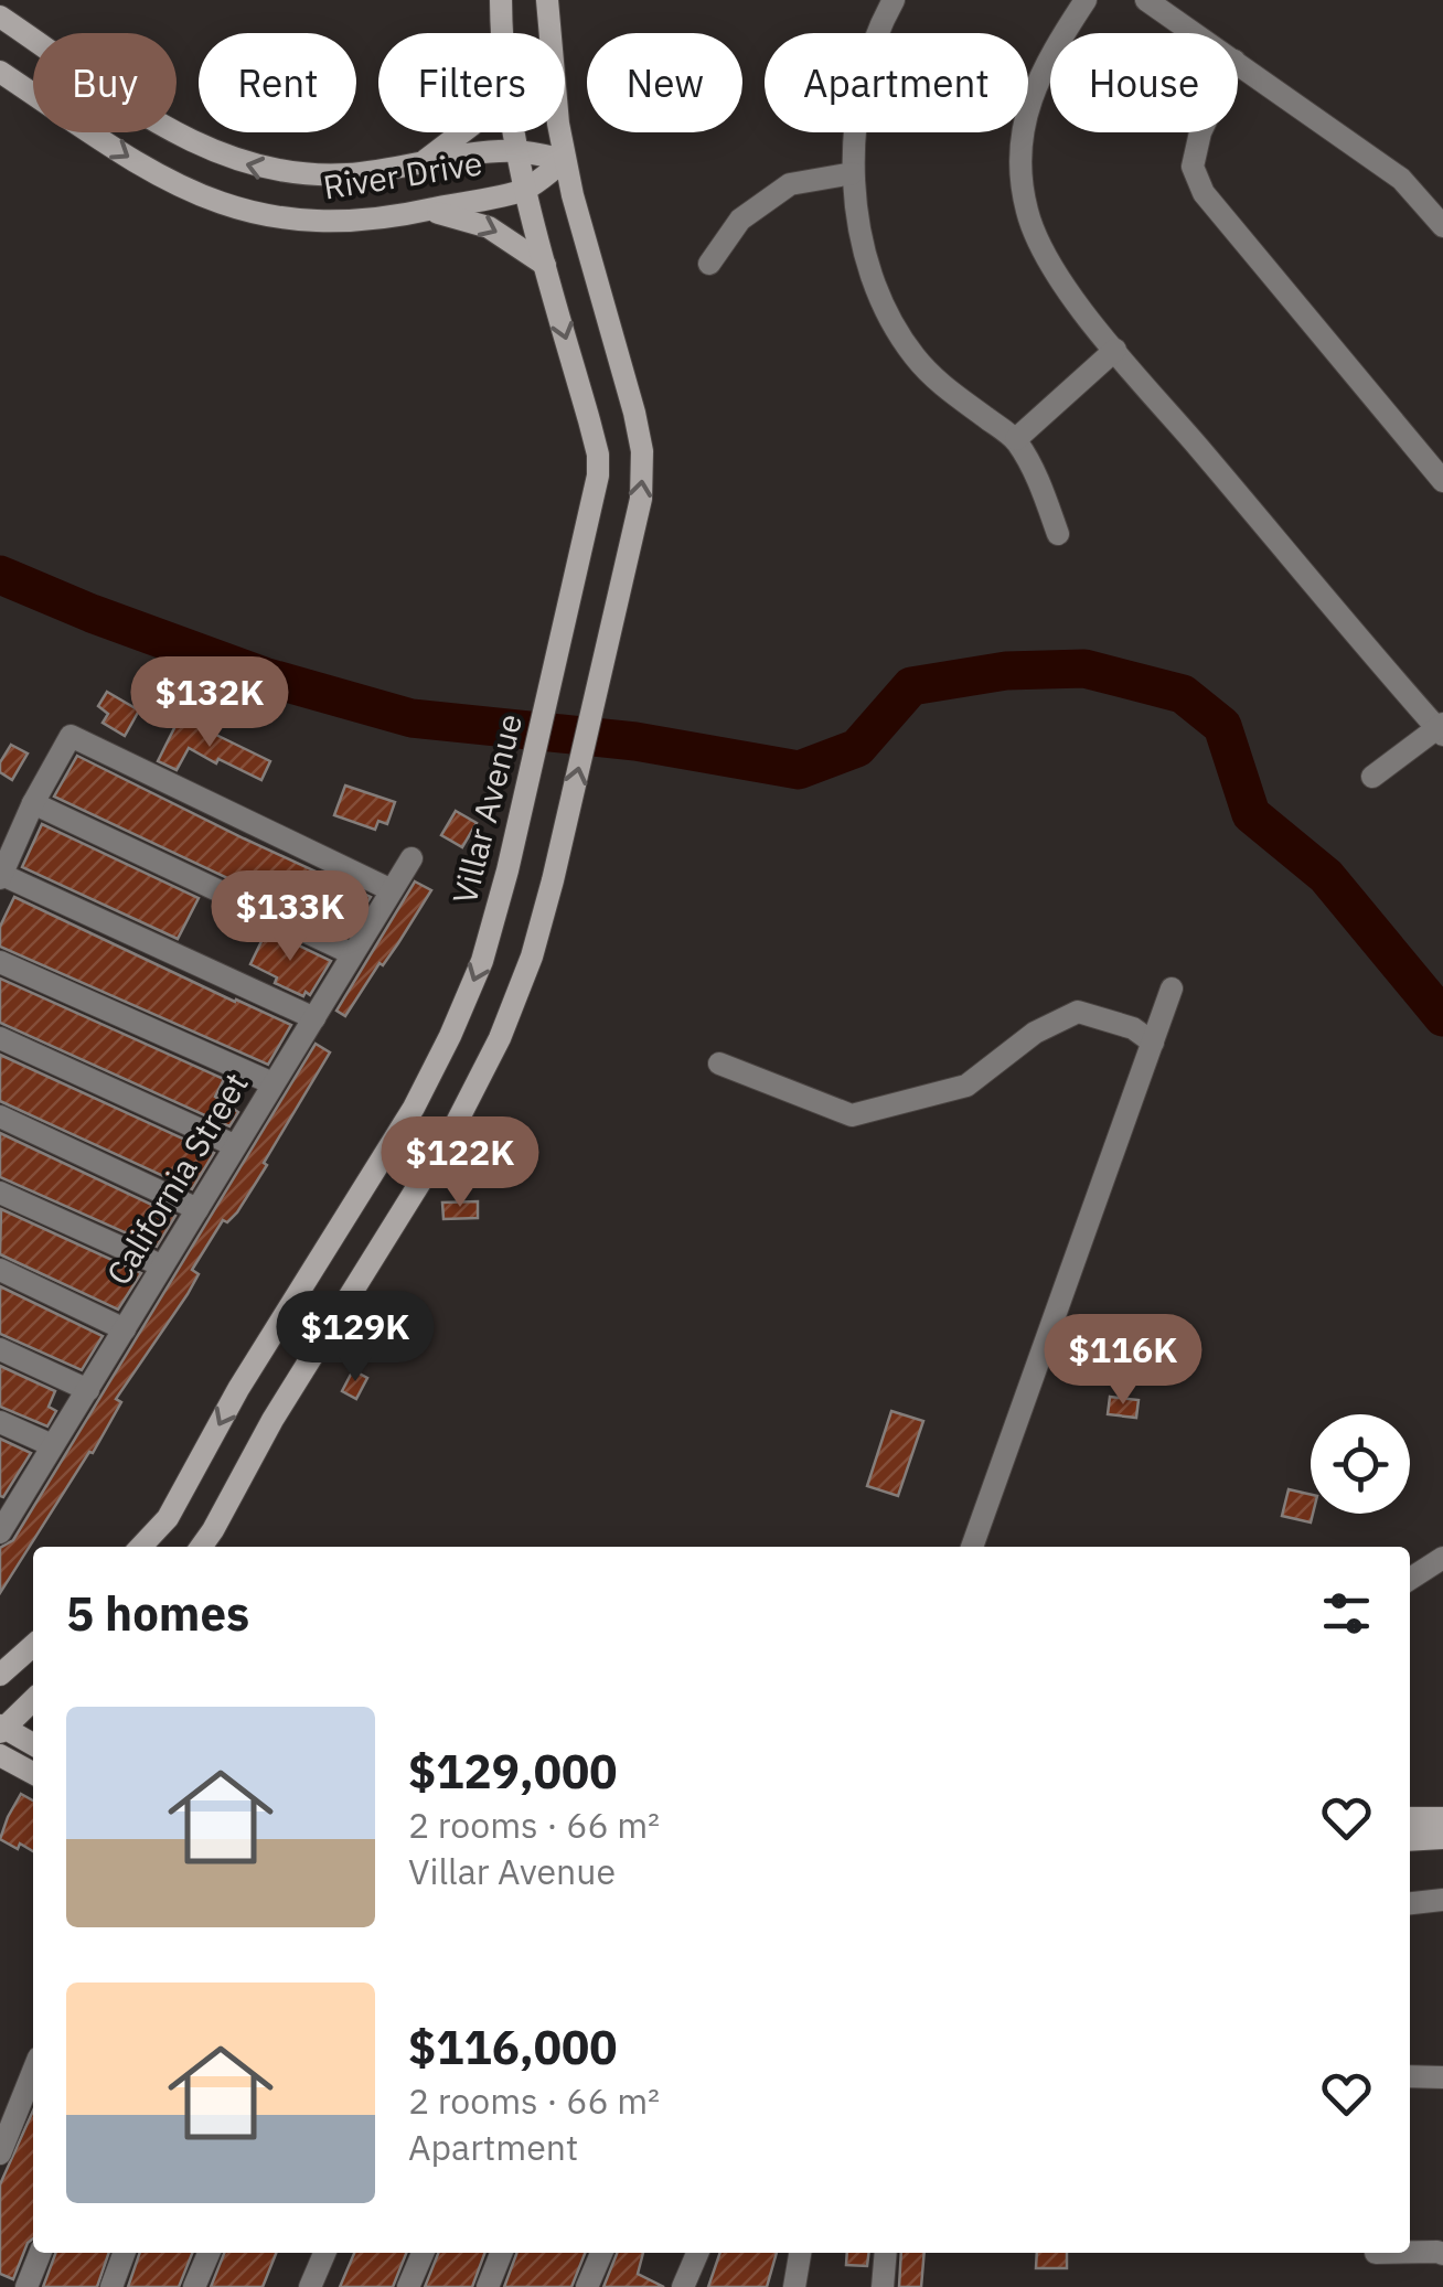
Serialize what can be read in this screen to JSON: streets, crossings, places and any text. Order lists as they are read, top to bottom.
{
  "streets": {
    "main road": ["River Drive", "Villar Avenue"],
    "street": ["California Street"]
  },
  "crossings": [
    ["River Drive", "Villar Avenue"]
  ],
  "page": {
    "chip": [
      "Buy",
      "Rent",
      "Filters",
      "New",
      "Apartment",
      "House"
    ],
    "price": [
      "$132K",
      "$133K",
      "$122K",
      "$129K",
      "$116K"
    ],
    "heading": "5 homes",
    "list": [
      {
        "name": "$129,000",
        "note": "2 rooms · 66 m² · Villar Avenue"
      },
      {
        "name": "$116,000",
        "note": "2 rooms · 66 m² · Apartment"
      }
    ]
  }
}
